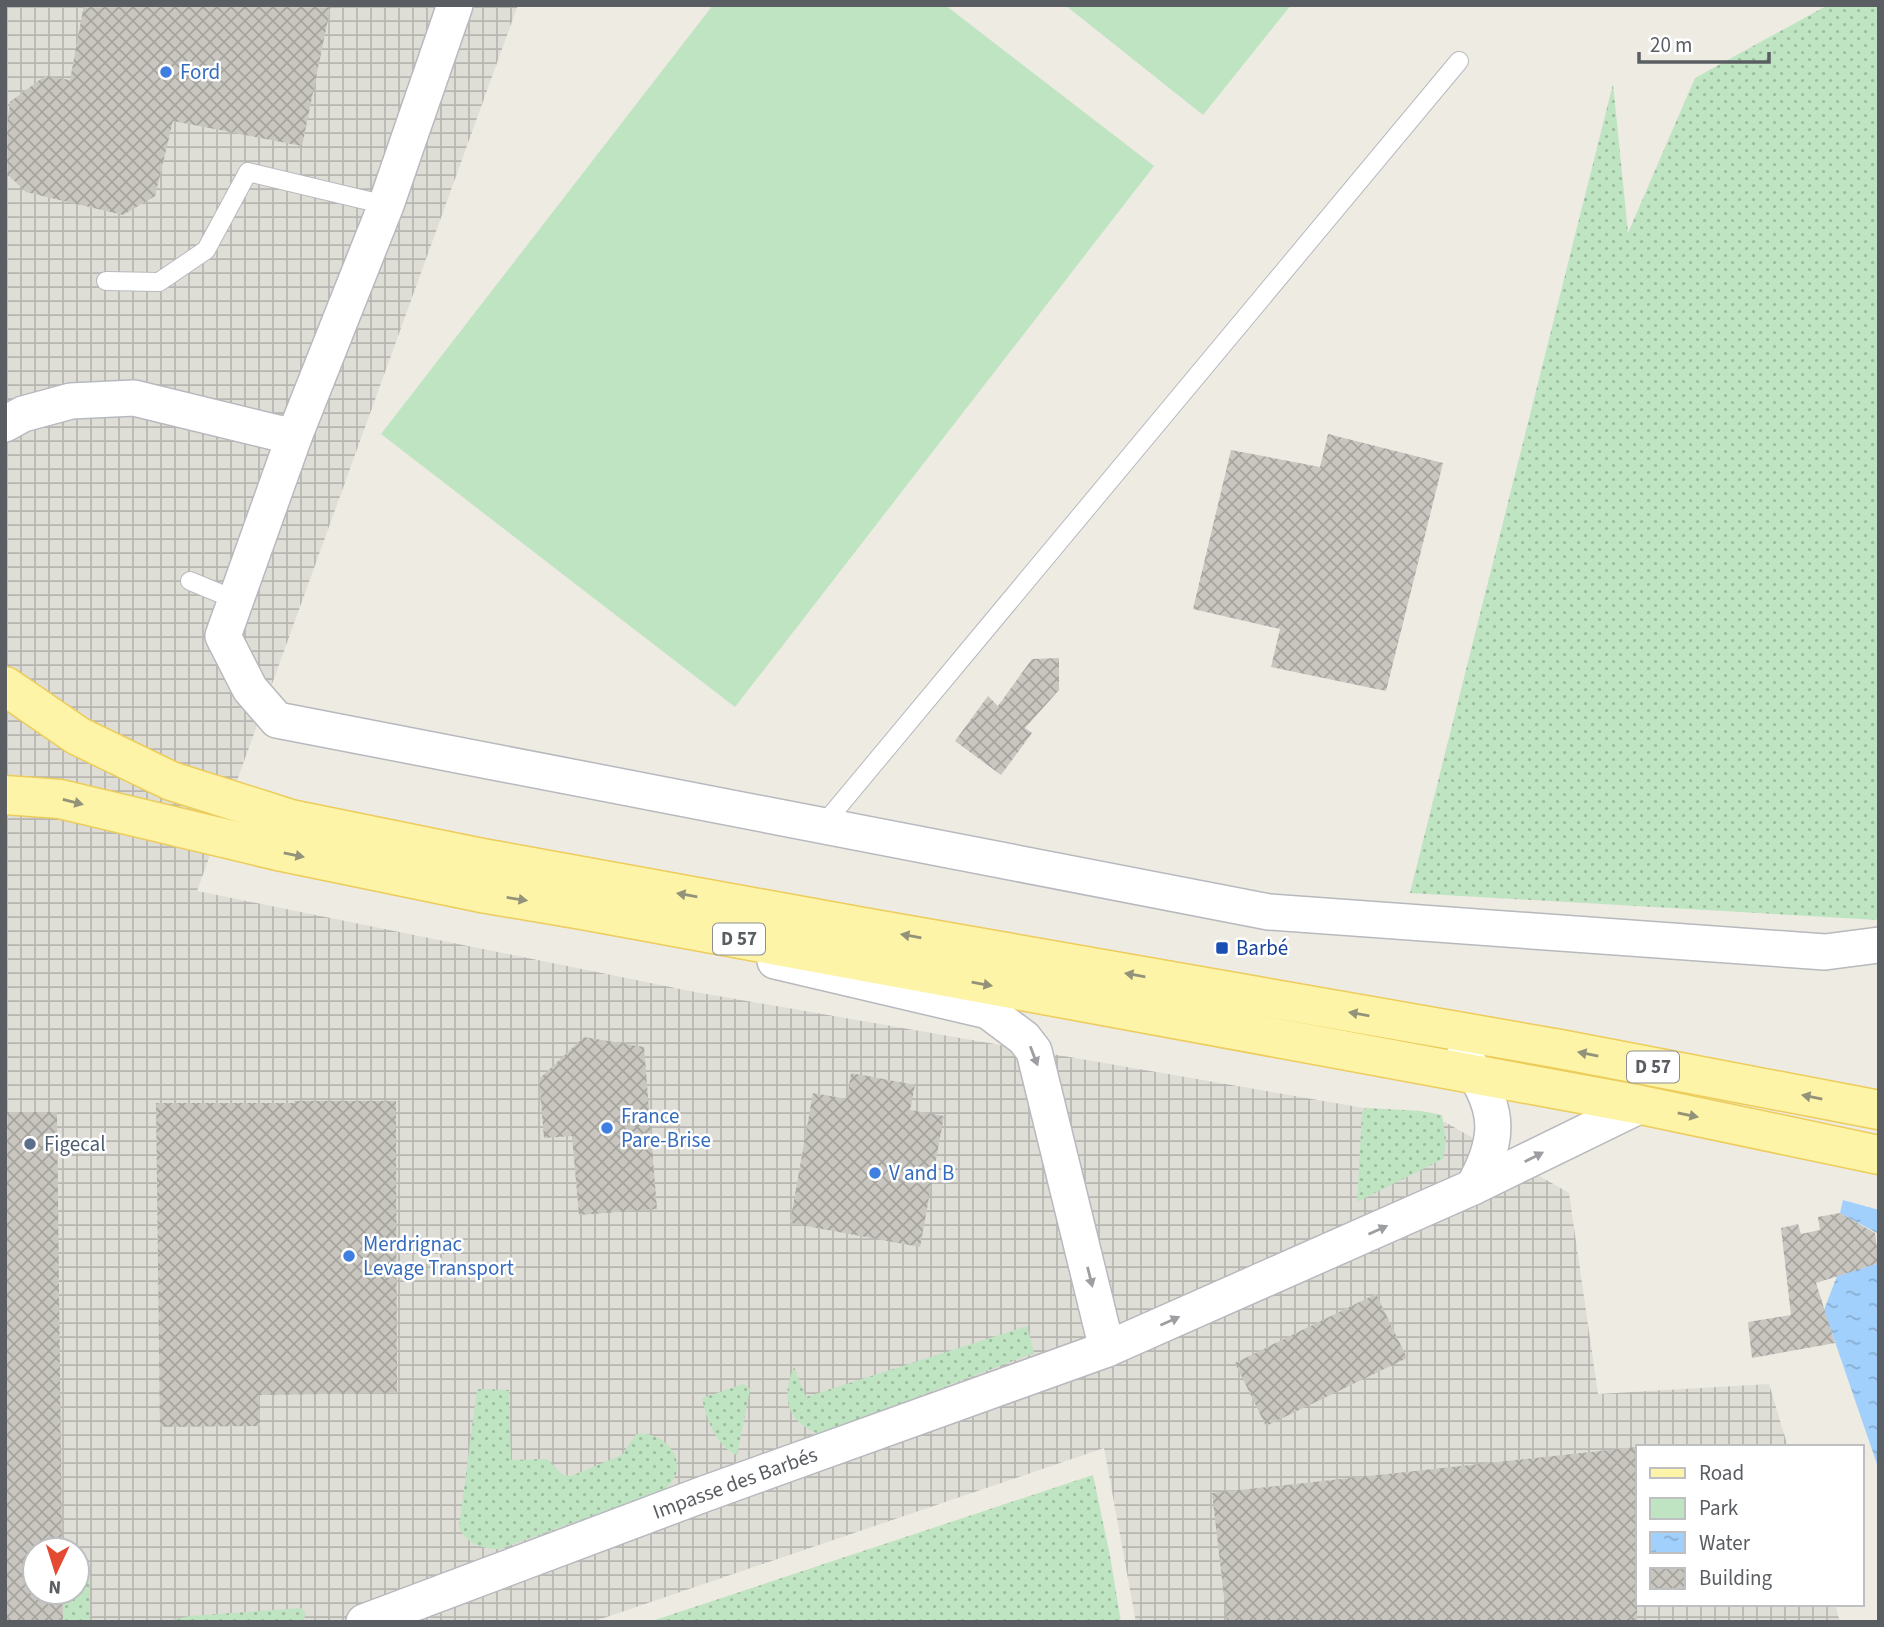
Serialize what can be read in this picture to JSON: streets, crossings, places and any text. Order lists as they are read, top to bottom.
{
  "streets": {
    "main road": ["D 57"],
    "street": ["Impasse des Barbés"]
  },
  "crossings": [
    ["D 57", "Impasse des Barbés"]
  ],
  "one_way": ["Impasse des Barbés"],
  "places": {
    "other": [
      "Ford",
      "France Pare-Brise",
      "Figecal",
      "V and B",
      "Merdrignac Levage Transport"
    ],
    "transit": ["Barbé"]
  },
  "legend": [
    "Road",
    "Park",
    "Water",
    "Building"
  ],
  "scale_bar": "20 m",
  "north": "bottom"
}
